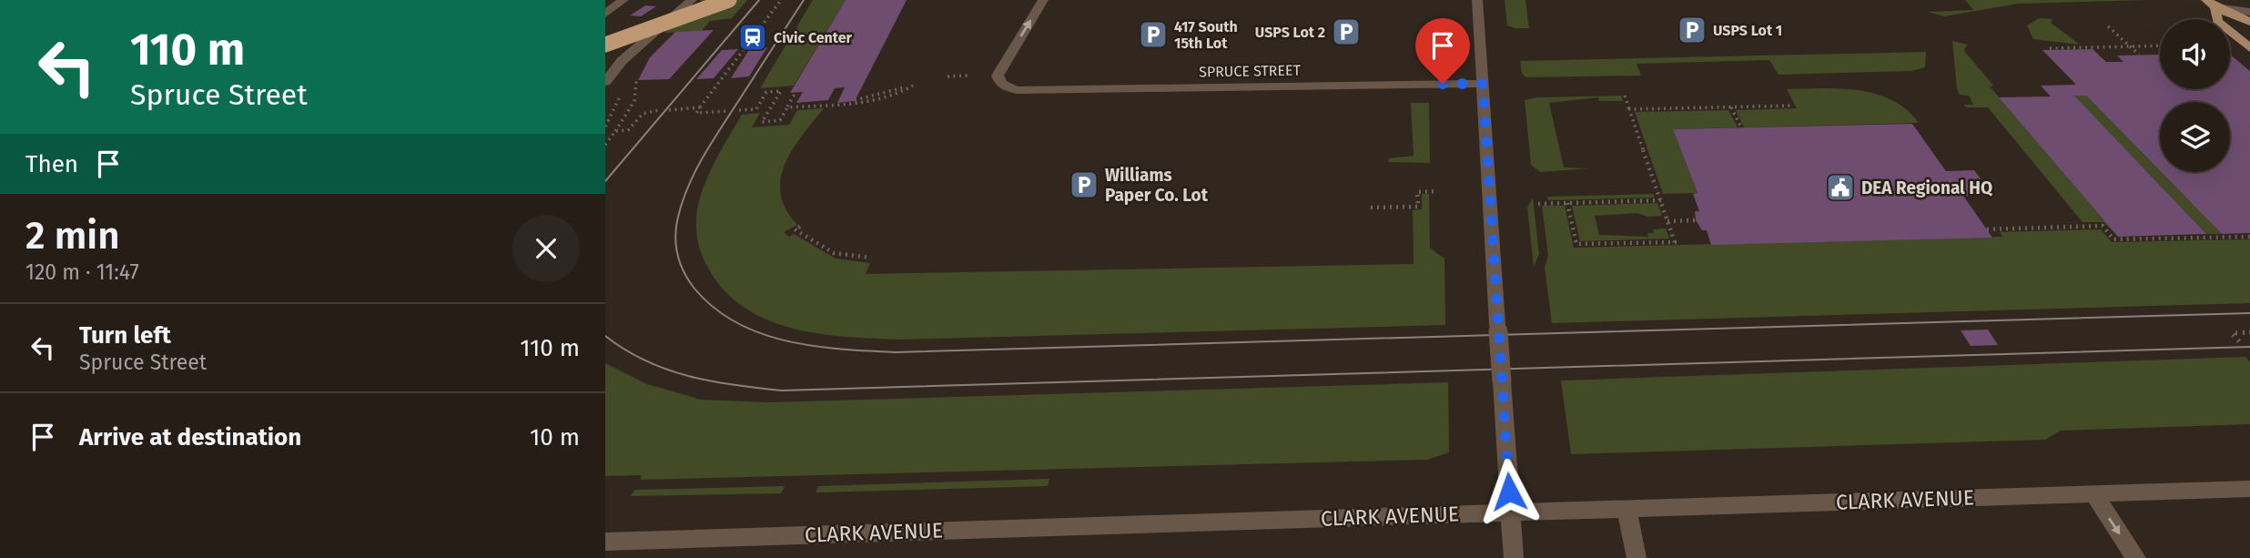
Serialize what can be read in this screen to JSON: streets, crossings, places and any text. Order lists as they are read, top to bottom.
{
  "streets": {
    "street": ["SPRUCE STREET", "CLARK AVENUE"]
  },
  "places": {
    "parking": [
      "USPS Lot 1",
      "USPS Lot 2",
      "417 South 15th Lot",
      "Williams Paper Co. Lot"
    ],
    "station": ["Civic Center"],
    "public building": ["DEA Regional HQ"]
  },
  "page": {
    "turn": ["110 m", "Spruce Street"],
    "then": "Then",
    "heading": ["2 min", "120 m · 11:47"],
    "list": [
      {
        "name": "Turn left",
        "note": "Spruce Street",
        "value": "110 m"
      },
      {
        "name": "Arrive at destination",
        "value": "10 m"
      }
    ]
  }
}
